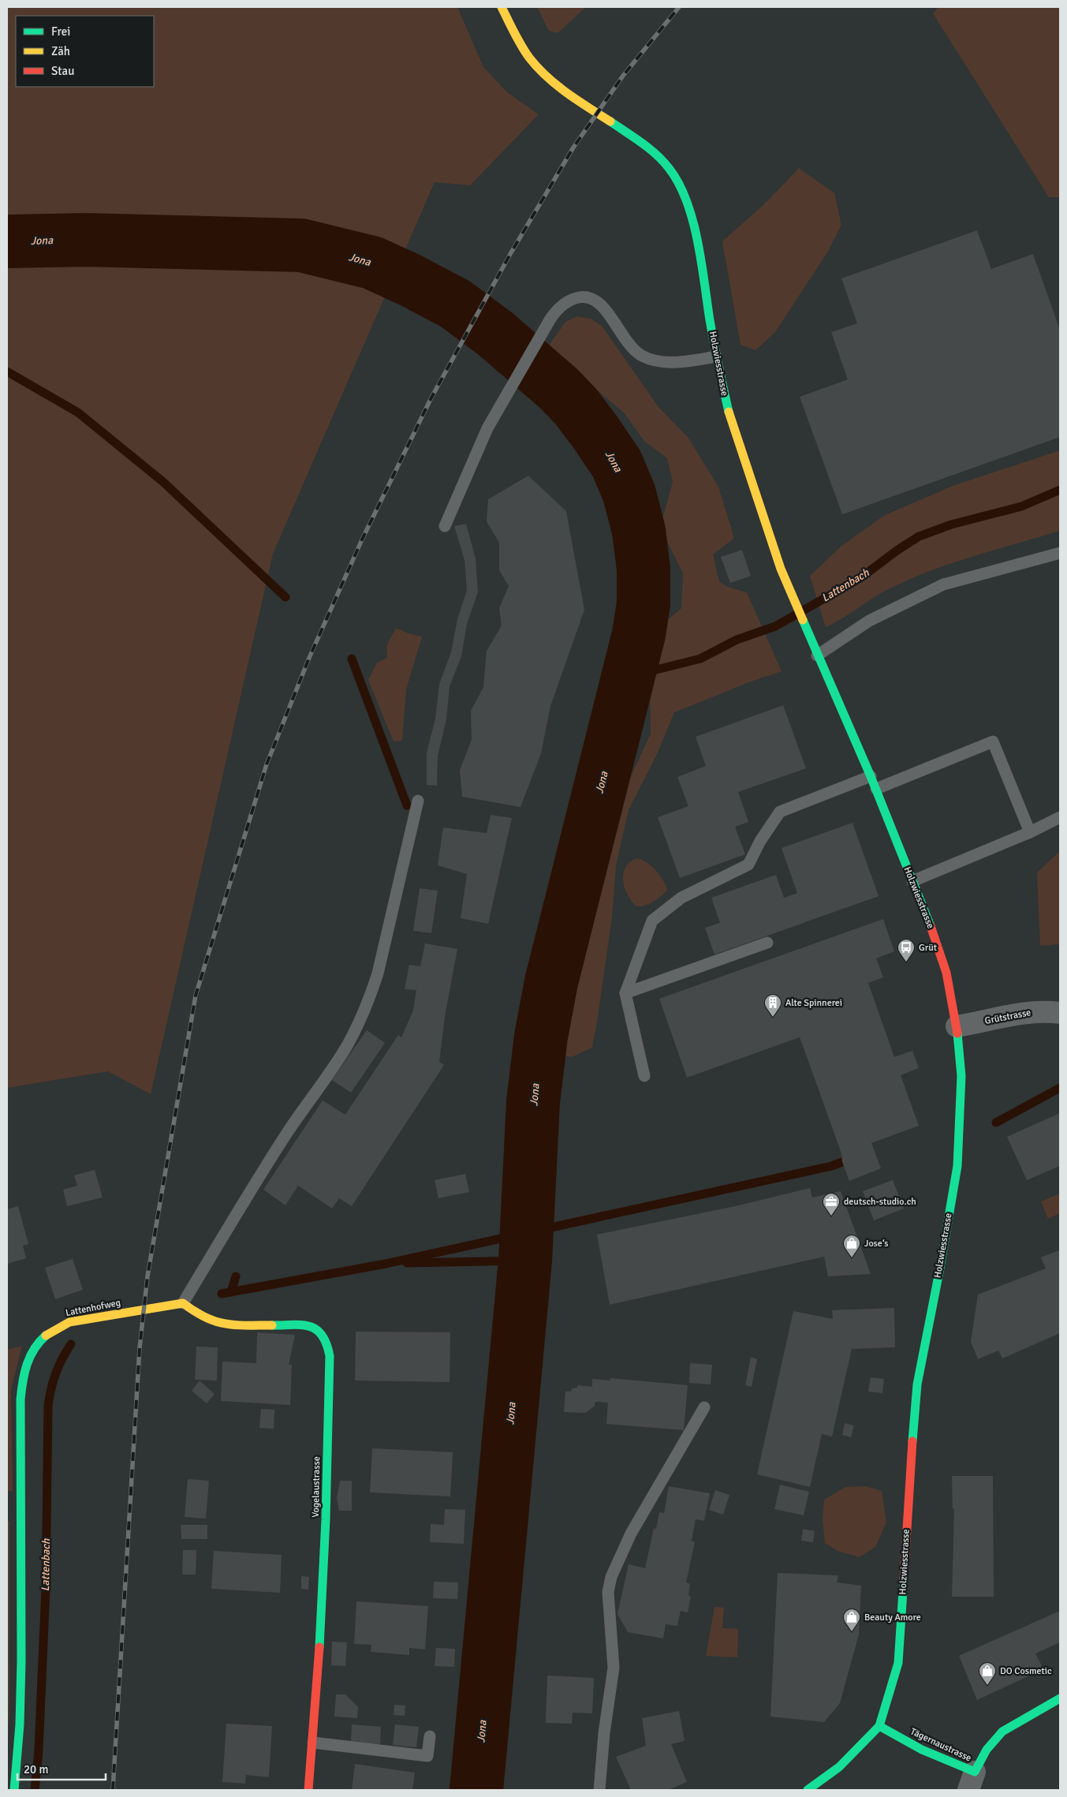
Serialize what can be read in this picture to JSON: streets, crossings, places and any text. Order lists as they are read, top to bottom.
{
  "streets": {
    "street": [
      "Holzwiesstrasse",
      "Grütstrasse",
      "Lattenhofweg",
      "Vogelaustrasse",
      "Tägernaustrasse"
    ]
  },
  "crossings": [
    ["Holzwiesstrasse", "Grütstrasse"],
    ["Holzwiesstrasse", "Tägernaustrasse"],
    ["Lattenhofweg", "Vogelaustrasse"]
  ],
  "water": ["Jona", "Lattenbach"],
  "places": {
    "bus stop": ["Grüt"],
    "building": ["Alte Spinnerei"],
    "office": ["deutsch-studio.ch"],
    "shop": ["Jose‘s", "Beauty Amore", "DO Cosmetic"]
  },
  "legend": ["Frei", "Zäh", "Stau"],
  "scale_bar": "20 m"
}
